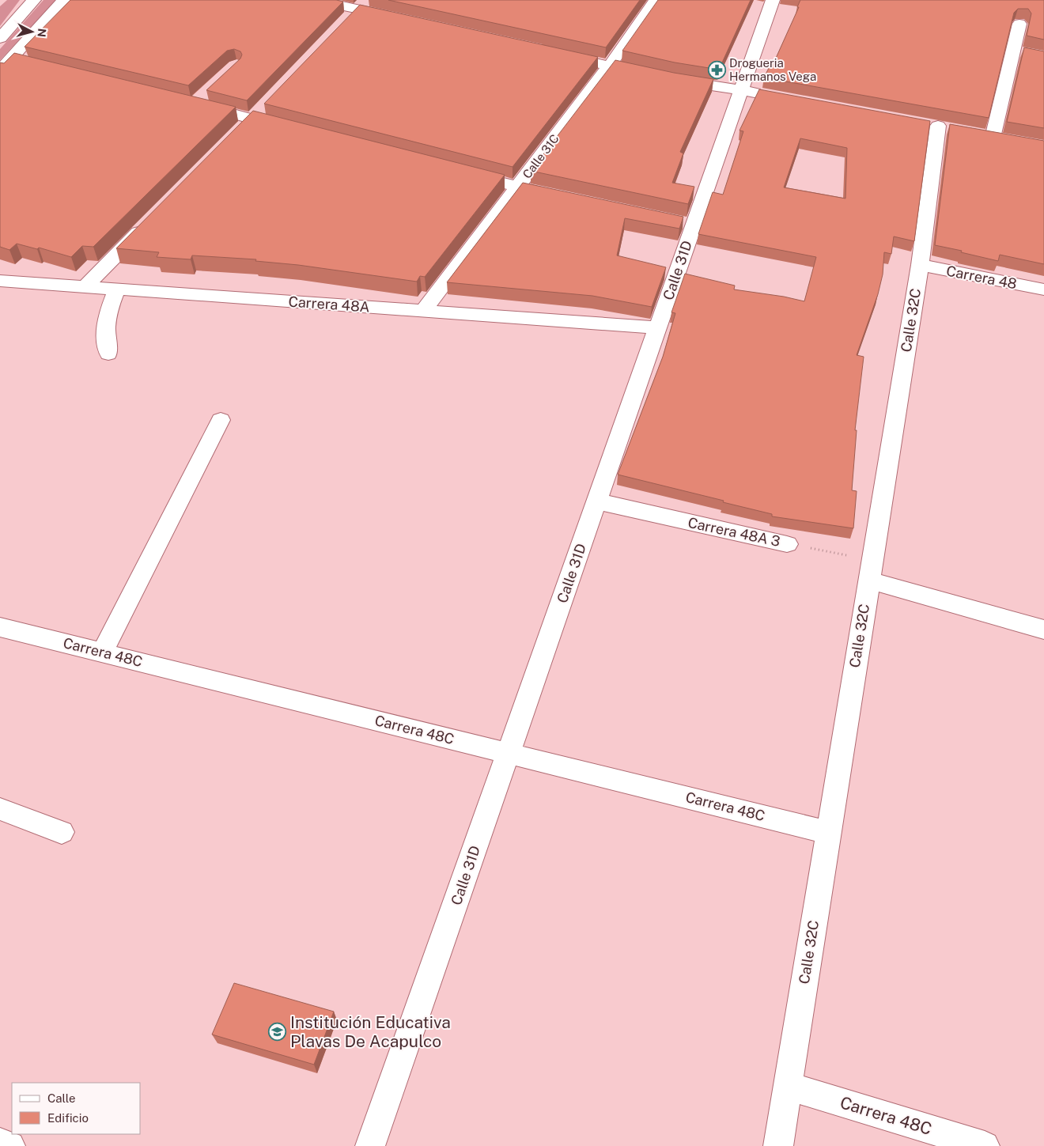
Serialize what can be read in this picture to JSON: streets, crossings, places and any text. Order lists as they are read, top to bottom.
{
  "streets": {
    "main road": [
      "Calle 31C",
      "Calle 31D",
      "Carrera 48",
      "Carrera 48A",
      "Calle 32C",
      "Carrera 48A 3",
      "Carrera 48C"
    ]
  },
  "crossings": [
    ["Calle 31C", "Carrera 48A"],
    ["Calle 31D", "Carrera 48A"],
    ["Calle 31D", "Carrera 48A 3"],
    ["Calle 31D", "Carrera 48C"],
    ["Carrera 48", "Calle 32C"],
    ["Calle 32C", "Carrera 48A 3"],
    ["Calle 32C", "Carrera 48C"]
  ],
  "places": {
    "pharmacy": ["Drogueria Hermanos Vega"],
    "school or university": ["Institución Educativa Plavas De Acapulco"]
  },
  "legend": ["Calle", "Edificio"],
  "north": "right"
}
